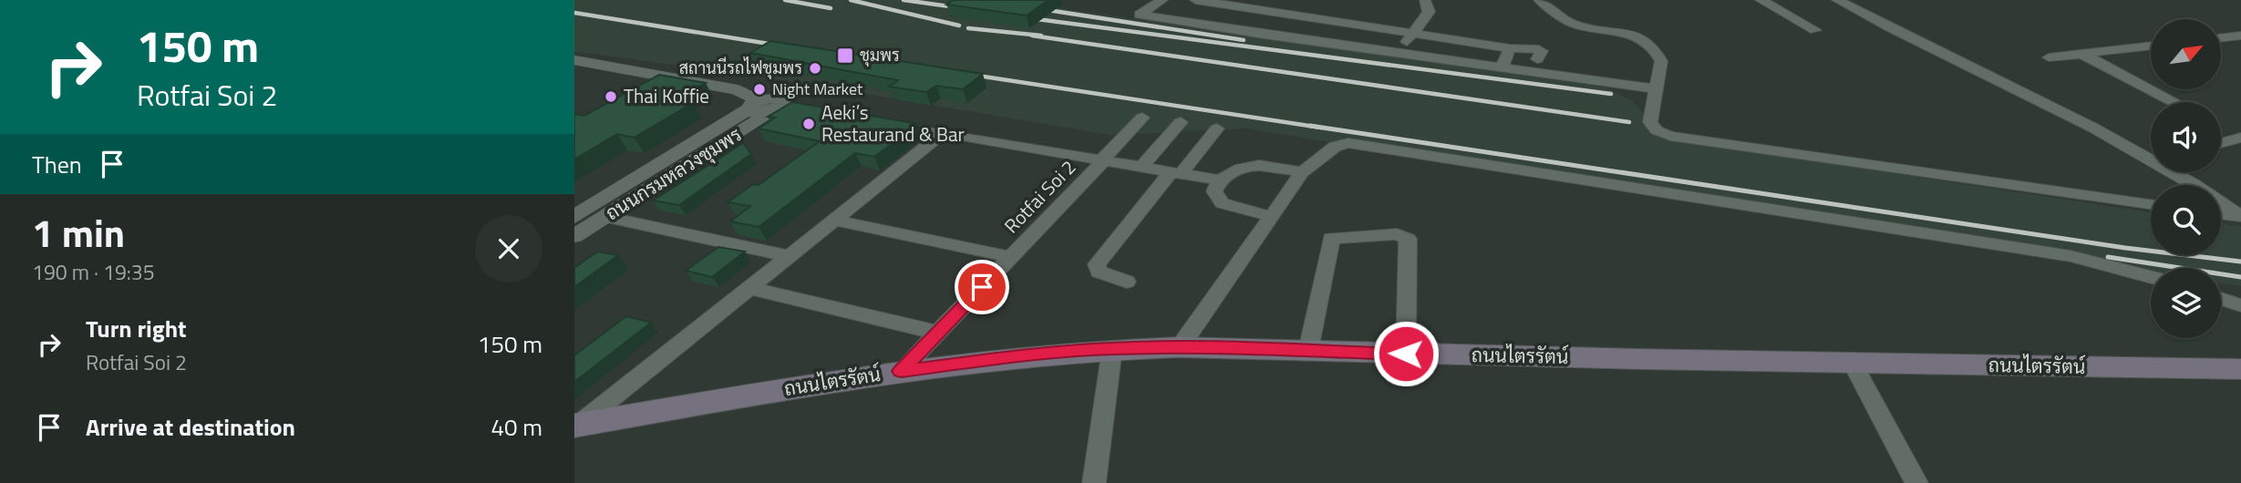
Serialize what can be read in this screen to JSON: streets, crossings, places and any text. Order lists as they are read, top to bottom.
{
  "streets": {
    "main road": ["ถนนไตรรัตน์"],
    "street": ["ถนนกรมหลวงชุมพร", "Rotfai Soi 2"]
  },
  "crossings": [
    ["Rotfai Soi 2", "ถนนไตรรัตน์"]
  ],
  "places": {
    "transit": ["ชุมพร"],
    "other": [
      "สถานนีรถไฟชุมพร",
      "Night Market",
      "Thai Koffie",
      "Aeki’s Restaurand & Bar"
    ]
  },
  "north": "top right",
  "page": {
    "turn": ["150 m", "Rotfai Soi 2"],
    "then": "Then",
    "heading": ["1 min", "190 m · 19:35"],
    "list": [
      {
        "name": "Turn right",
        "note": "Rotfai Soi 2",
        "value": "150 m"
      },
      {
        "name": "Arrive at destination",
        "value": "40 m"
      }
    ]
  }
}
